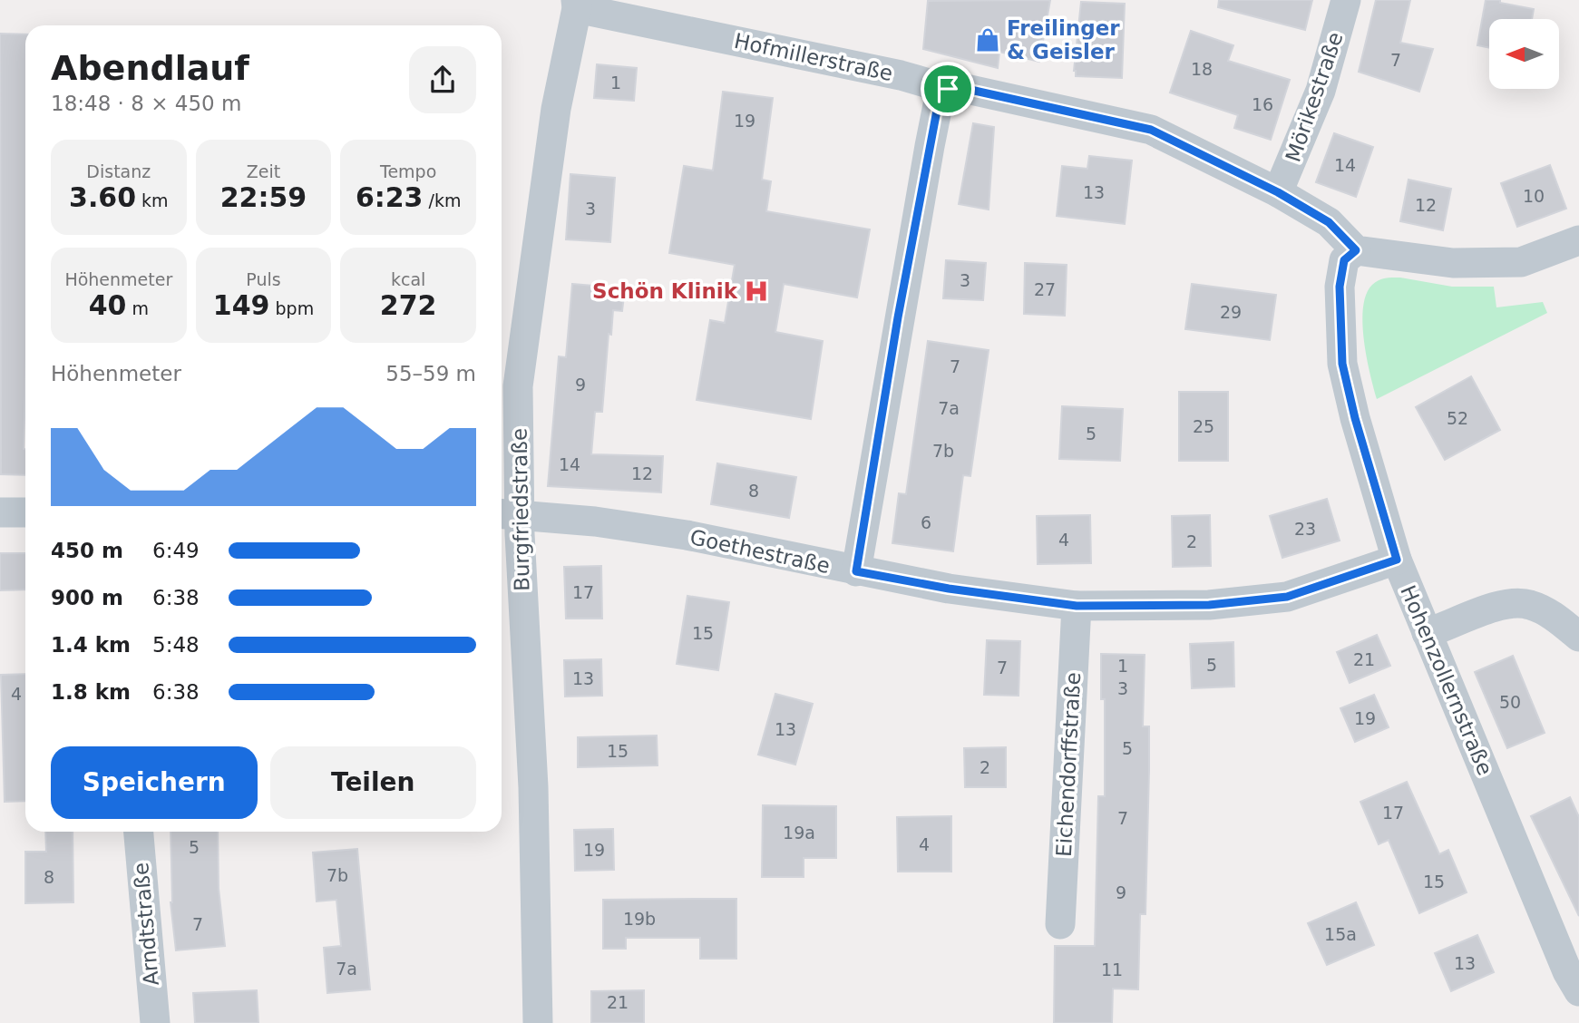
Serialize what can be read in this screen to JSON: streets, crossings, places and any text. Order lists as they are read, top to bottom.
{
  "streets": {
    "street": [
      "Hofmillerstraße",
      "Mörikestraße",
      "Burgfriedstraße",
      "Goethestraße",
      "Hohenzollernstraße",
      "Eichendorffstraße",
      "Arndtstraße"
    ]
  },
  "crossings": [
    ["Hofmillerstraße", "Mörikestraße"],
    ["Hofmillerstraße", "Burgfriedstraße"],
    ["Hofmillerstraße", "Hohenzollernstraße"],
    ["Burgfriedstraße", "Goethestraße"],
    ["Goethestraße", "Hohenzollernstraße"],
    ["Goethestraße", "Eichendorffstraße"]
  ],
  "places": {
    "shop": ["Freilinger & Geisler"],
    "hospital": ["Schön Klinik"]
  },
  "house_numbers": [
    "7",
    "18",
    "1",
    "16",
    "19",
    "14",
    "13",
    "10",
    "12",
    "3",
    "3",
    "27",
    "29",
    "7",
    "9",
    "7a",
    "52",
    "25",
    "5",
    "7b",
    "14",
    "12",
    "8",
    "6",
    "23",
    "4",
    "2",
    "17",
    "15",
    "21",
    "5",
    "1",
    "7",
    "13",
    "3",
    "4",
    "50",
    "19",
    "13",
    "5",
    "15",
    "2",
    "17",
    "7",
    "19a",
    "4",
    "5",
    "19",
    "7b",
    "8",
    "15",
    "9",
    "19b",
    "7",
    "15a",
    "13",
    "7a",
    "11",
    "21"
  ],
  "north": "left",
  "page": {
    "heading": ["Abendlauf", "18:48 · 8 × 450 m"],
    "stats": [
      ["Distanz", "3.60 km"],
      ["Zeit", "22:59"],
      ["Tempo", "6:23 /km"],
      ["Höhenmeter", "40 m"],
      ["Puls", "149 bpm"],
      ["kcal", "272"]
    ],
    "chart": ["Höhenmeter", "55–59 m"],
    "list": [
      {
        "name": "450 m",
        "note": "6:49"
      },
      {
        "name": "900 m",
        "note": "6:38"
      },
      {
        "name": "1.4 km",
        "note": "5:48"
      },
      {
        "name": "1.8 km",
        "note": "6:38"
      }
    ],
    "buttons": ["Speichern", "Teilen"]
  }
}
